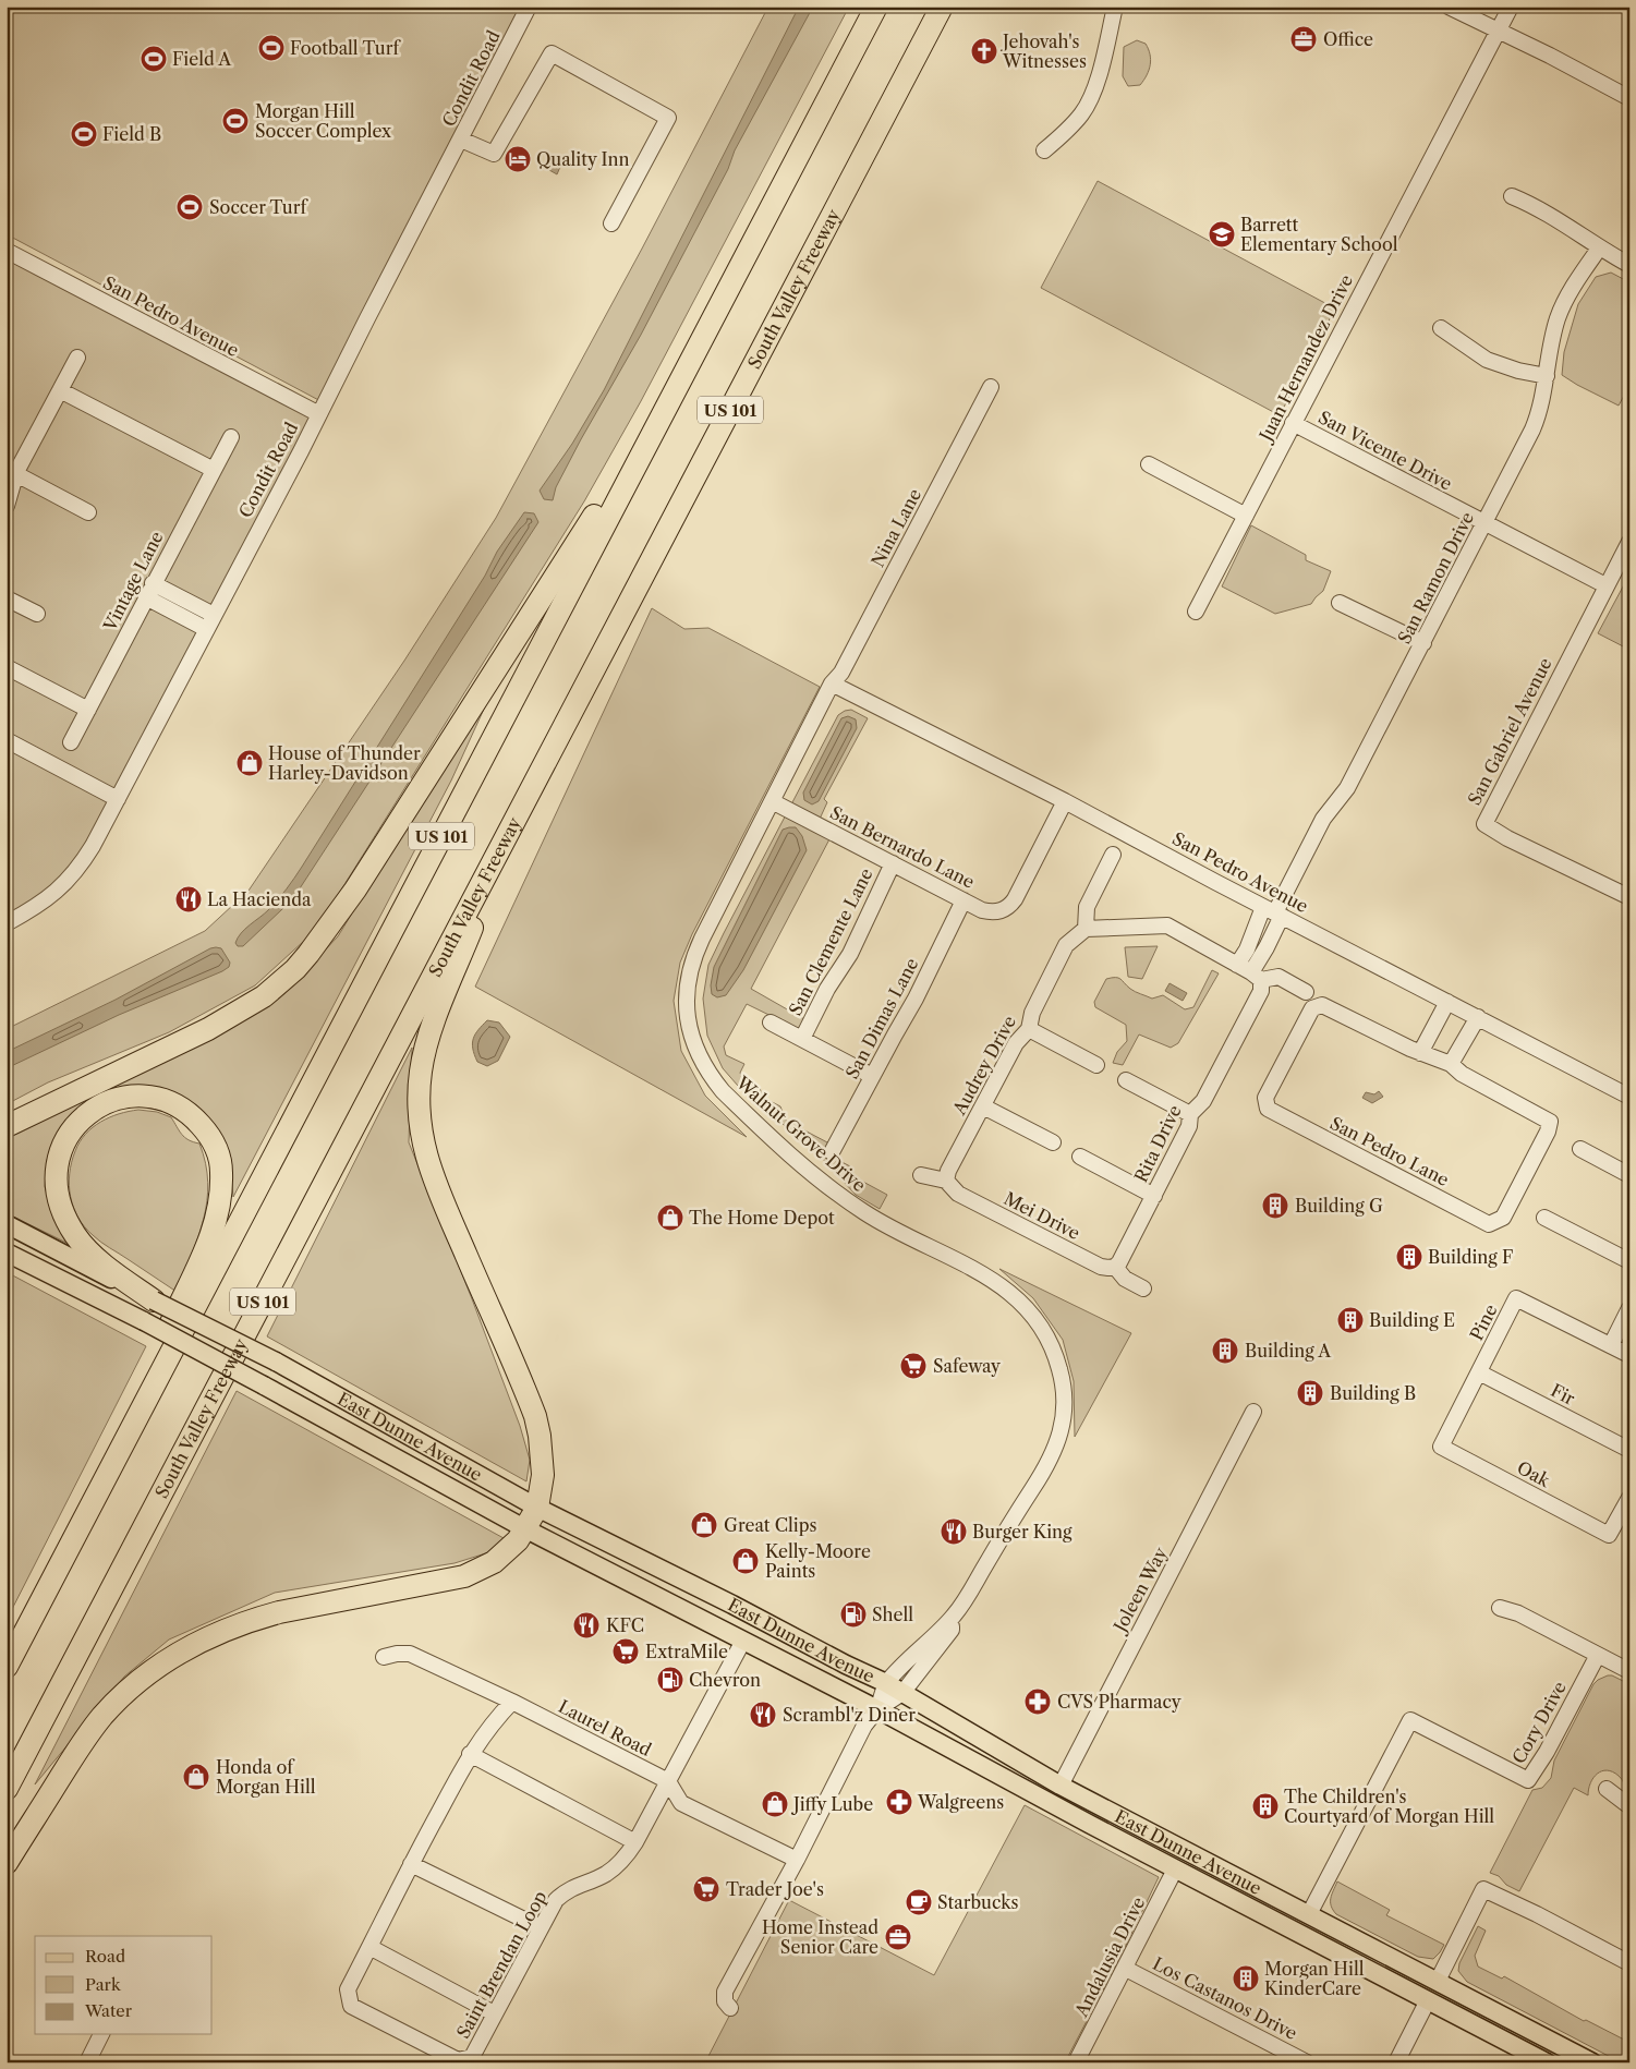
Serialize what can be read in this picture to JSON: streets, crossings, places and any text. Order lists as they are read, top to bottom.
{
  "streets": {
    "highway": ["South Valley Freeway", "US 101"],
    "main road": ["East Dunne Avenue"],
    "street": [
      "Condit Road",
      "San Pedro Avenue",
      "Juan Hernandez Drive",
      "San Vicente Drive",
      "Nina Lane",
      "San Ramon Drive",
      "Vintage Lane",
      "San Gabriel Avenue",
      "San Bernardo Lane",
      "San Clemente Lane",
      "San Dimas Lane",
      "Audrey Drive",
      "Walnut Grove Drive",
      "Rita Drive",
      "San Pedro Lane",
      "Mei Drive",
      "Pine",
      "Fir",
      "Oak",
      "Joleen Way",
      "Cory Drive",
      "Laurel Road",
      "Andalusia Drive",
      "Saint Brendan Loop",
      "Los Castanos Drive"
    ]
  },
  "crossings": [
    ["Condit Road", "San Pedro Avenue"],
    ["San Pedro Avenue", "Nina Lane"],
    ["San Pedro Avenue", "San Ramon Drive"],
    ["San Pedro Avenue", "San Bernardo Lane"],
    ["San Pedro Avenue", "Walnut Grove Drive"],
    ["Juan Hernandez Drive", "San Vicente Drive"],
    ["San Vicente Drive", "San Ramon Drive"],
    ["San Vicente Drive", "San Gabriel Avenue"],
    ["Nina Lane", "Walnut Grove Drive"],
    ["San Ramon Drive", "Rita Drive"],
    ["San Bernardo Lane", "San Clemente Lane"],
    ["San Bernardo Lane", "San Dimas Lane"],
    ["San Bernardo Lane", "Walnut Grove Drive"],
    ["Audrey Drive", "Mei Drive"],
    ["Walnut Grove Drive", "East Dunne Avenue"],
    ["Rita Drive", "Mei Drive"],
    ["Pine", "Fir"],
    ["Pine", "Oak"],
    ["East Dunne Avenue", "Joleen Way"],
    ["East Dunne Avenue", "Cory Drive"],
    ["East Dunne Avenue", "Andalusia Drive"],
    ["East Dunne Avenue", "Saint Brendan Loop"],
    ["Laurel Road", "Saint Brendan Loop"],
    ["Andalusia Drive", "Los Castanos Drive"]
  ],
  "places": {
    "office": ["Office", "Home Instead Senior Care"],
    "sports": [
      "Football Turf",
      "Field A",
      "Morgan Hill Soccer Complex",
      "Field B",
      "Soccer Turf"
    ],
    "church": ["Jehovah's Witnesses"],
    "hotel": ["Quality Inn"],
    "school or university": ["Barrett Elementary School"],
    "shop": [
      "House of Thunder Harley-Davidson",
      "The Home Depot",
      "Great Clips",
      "Kelly-Moore Paints",
      "Honda of Morgan Hill",
      "Jiffy Lube"
    ],
    "restaurant": [
      "La Hacienda",
      "Burger King",
      "KFC",
      "Scrambl'z Diner"
    ],
    "building": [
      "Building G",
      "Building F",
      "Building E",
      "Building A",
      "Building B",
      "The Children's Courtyard of Morgan Hill",
      "Morgan Hill KinderCare"
    ],
    "supermarket": ["Safeway", "ExtraMile", "Trader Joe's"],
    "fuel station": ["Shell", "Chevron"],
    "pharmacy": ["CVS Pharmacy", "Walgreens"],
    "cafe": ["Starbucks"]
  },
  "legend": ["Road", "Park", "Water"]
}
